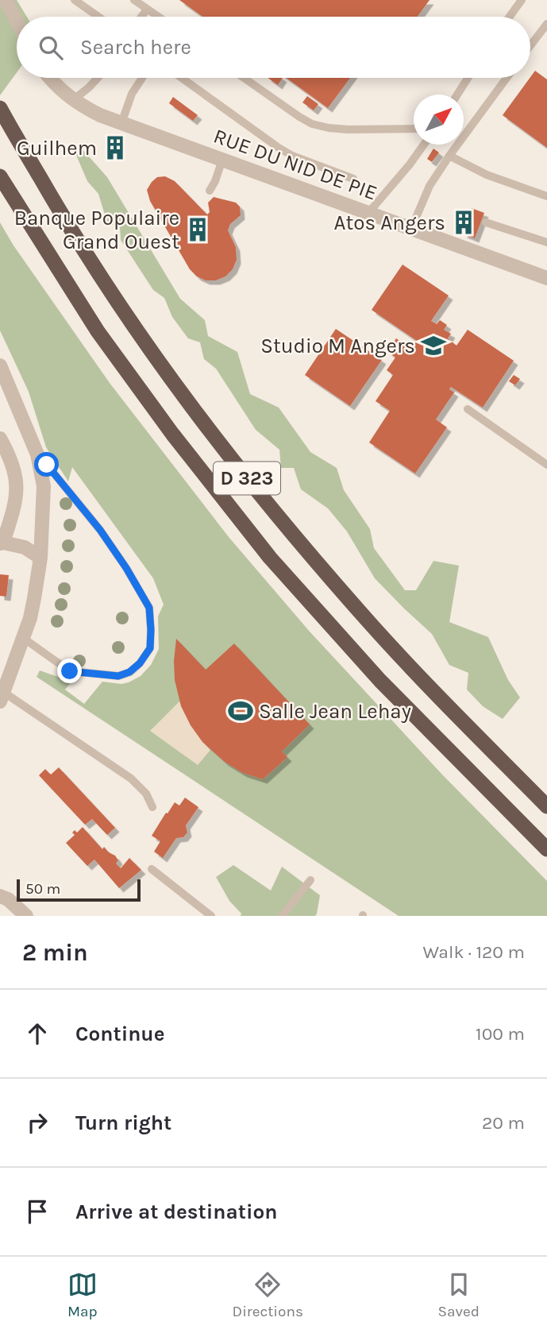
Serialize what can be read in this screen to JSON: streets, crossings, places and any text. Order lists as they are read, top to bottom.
{
  "streets": {
    "highway": ["D 323"],
    "street": ["RUE DU NID DE PIE"]
  },
  "places": {
    "building": ["Guilhem", "Atos Angers", "Banque Populaire Grand Ouest"],
    "school or university": ["Studio M Angers"],
    "sports": ["Salle Jean Lehay"]
  },
  "scale_bar": "50 m",
  "north": "top right",
  "page": {
    "search": "Search here",
    "scale": "50 m",
    "heading": ["2 min", "Walk · 120 m"],
    "list": [
      ["Continue", "100 m"],
      ["Turn right", "20 m"],
      "Arrive at destination"
    ],
    "nav": ["Map", "Directions", "Saved"]
  }
}
